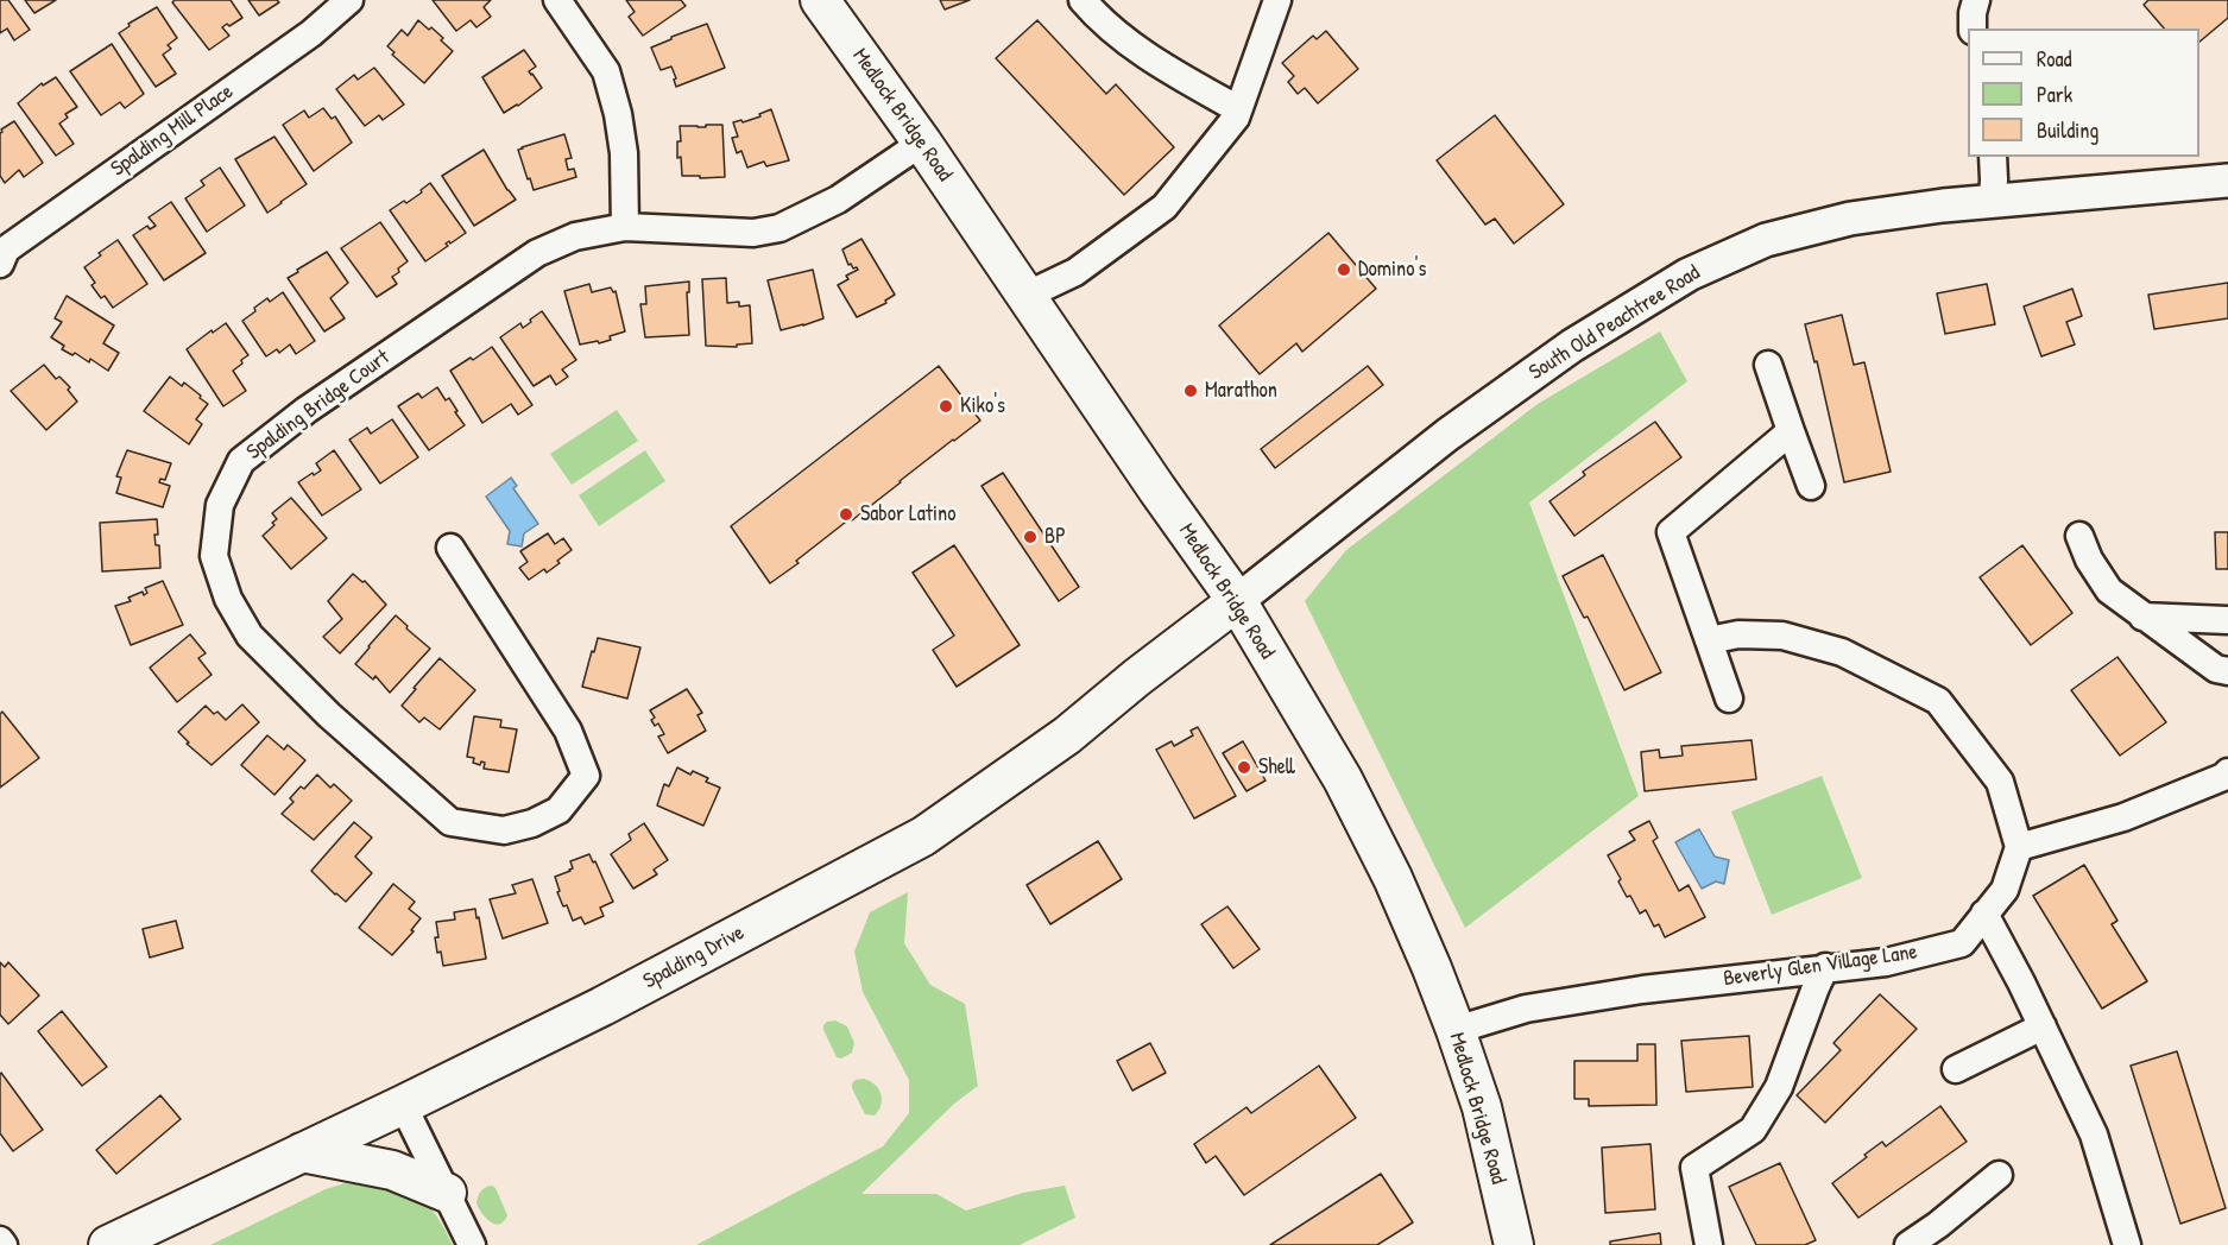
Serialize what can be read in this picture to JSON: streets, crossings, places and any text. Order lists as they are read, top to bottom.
{
  "streets": {
    "main road": ["Medlock Bridge Road", "Spalding Drive"],
    "street": [
      "Spalding Mill Place",
      "South Old Peachtree Road",
      "Spalding Bridge Court",
      "Beverly Glen Village Lane"
    ]
  },
  "crossings": [
    ["Medlock Bridge Road", "South Old Peachtree Road"],
    ["Medlock Bridge Road", "Spalding Bridge Court"],
    ["Medlock Bridge Road", "Spalding Drive"],
    ["Medlock Bridge Road", "Beverly Glen Village Lane"],
    ["South Old Peachtree Road", "Spalding Drive"]
  ],
  "places": [
    "Domino's",
    "Marathon",
    "Kiko's",
    "Sabor Latino",
    "BP",
    "Shell"
  ],
  "legend": ["Road", "Park", "Building"]
}
